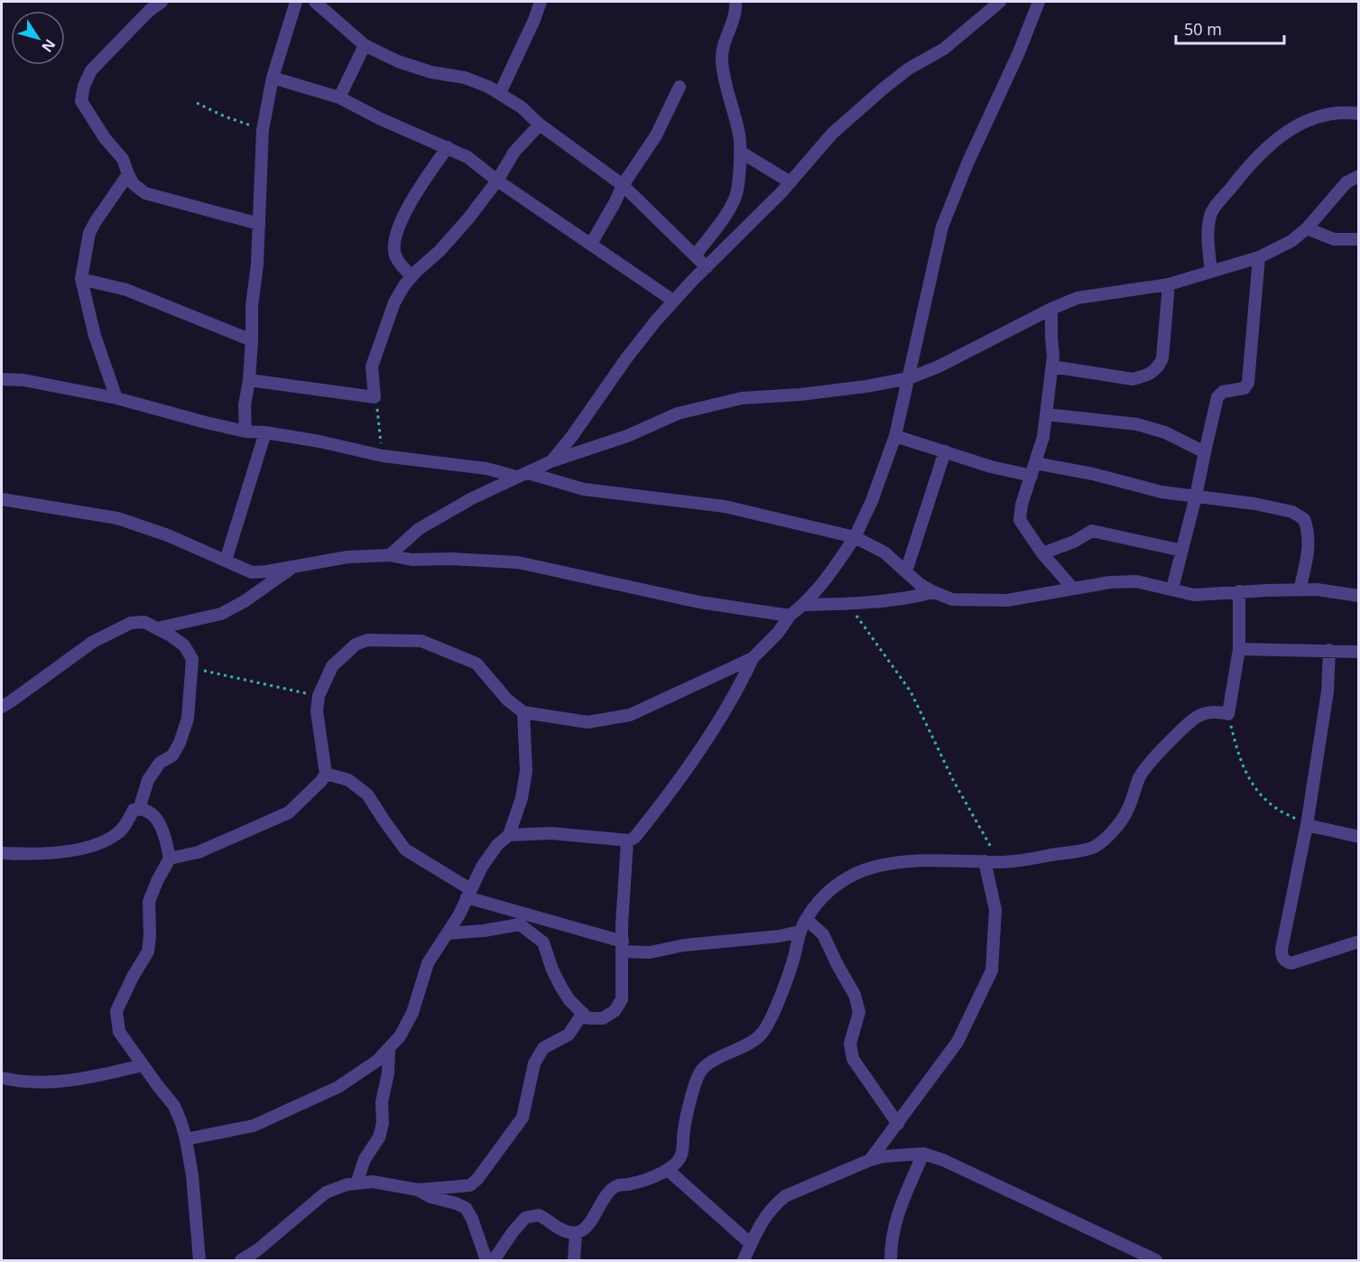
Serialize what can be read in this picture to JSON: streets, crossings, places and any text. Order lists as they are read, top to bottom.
{
  "scale_bar": "50 m",
  "north": "bottom right"
}
